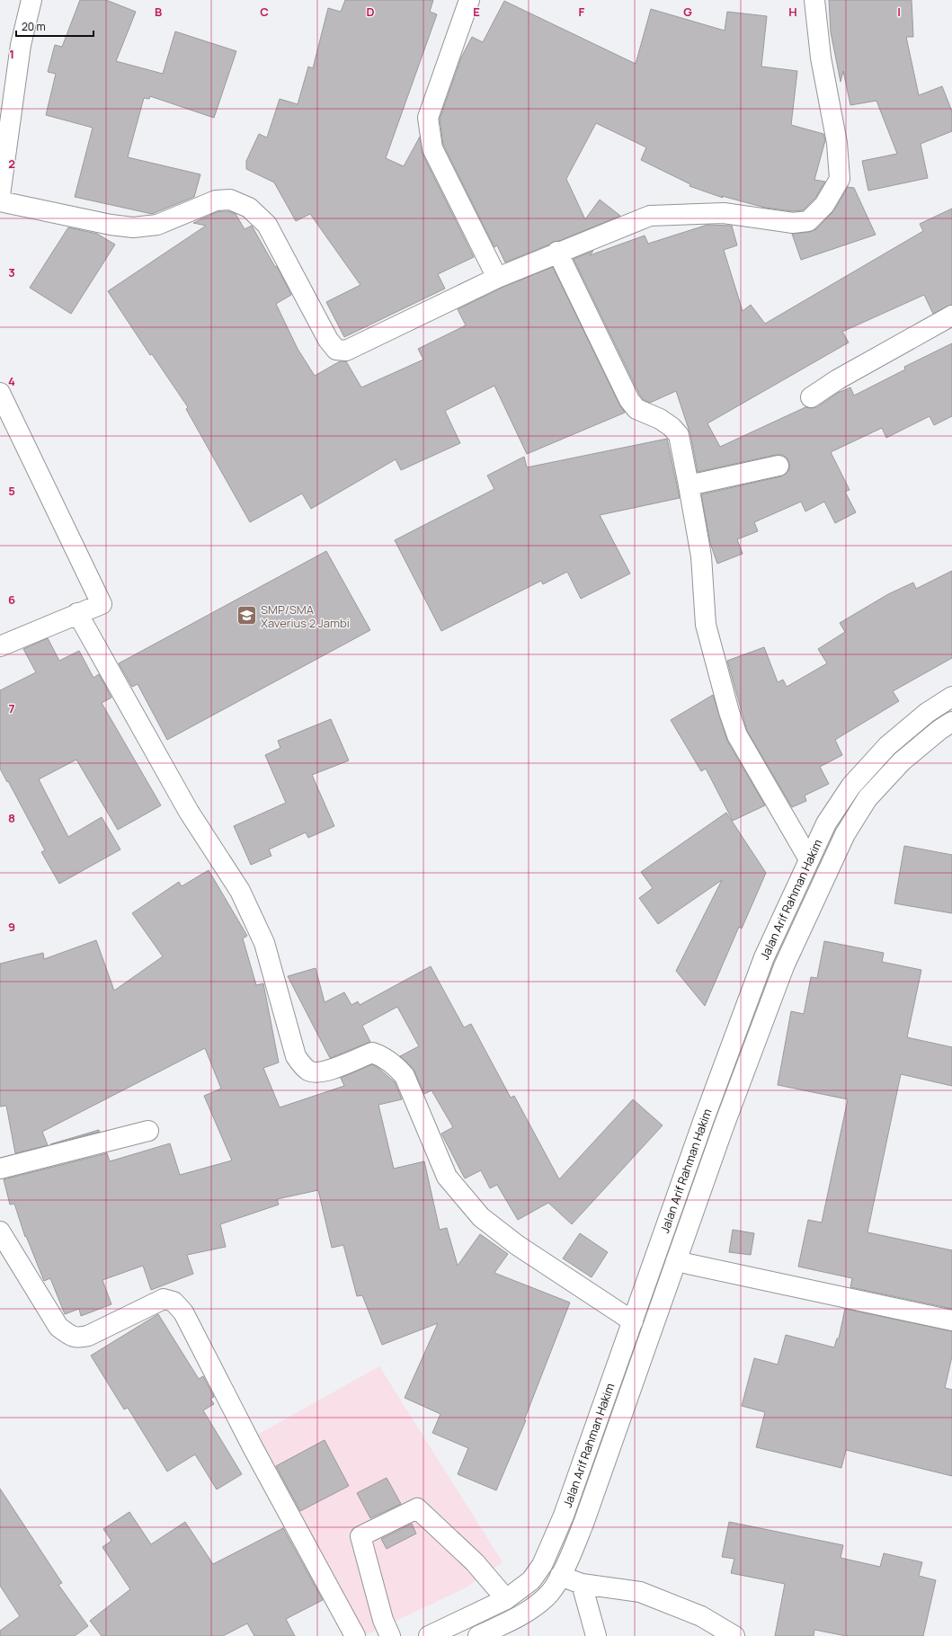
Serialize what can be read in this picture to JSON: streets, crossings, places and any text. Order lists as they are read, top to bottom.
{
  "streets": {
    "street": ["Jalan Arif Rahman Hakim"]
  },
  "places": {
    "school or university": ["SMP/SMA Xaverius 2 Jambi"]
  },
  "scale_bar": "20 m",
  "grid": {
    "columns": [
      "B",
      "C",
      "D",
      "E",
      "F",
      "G",
      "H",
      "I"
    ],
    "rows": [
      "1",
      "2",
      "3",
      "4",
      "5",
      "6",
      "7",
      "8",
      "9"
    ]
  }
}
